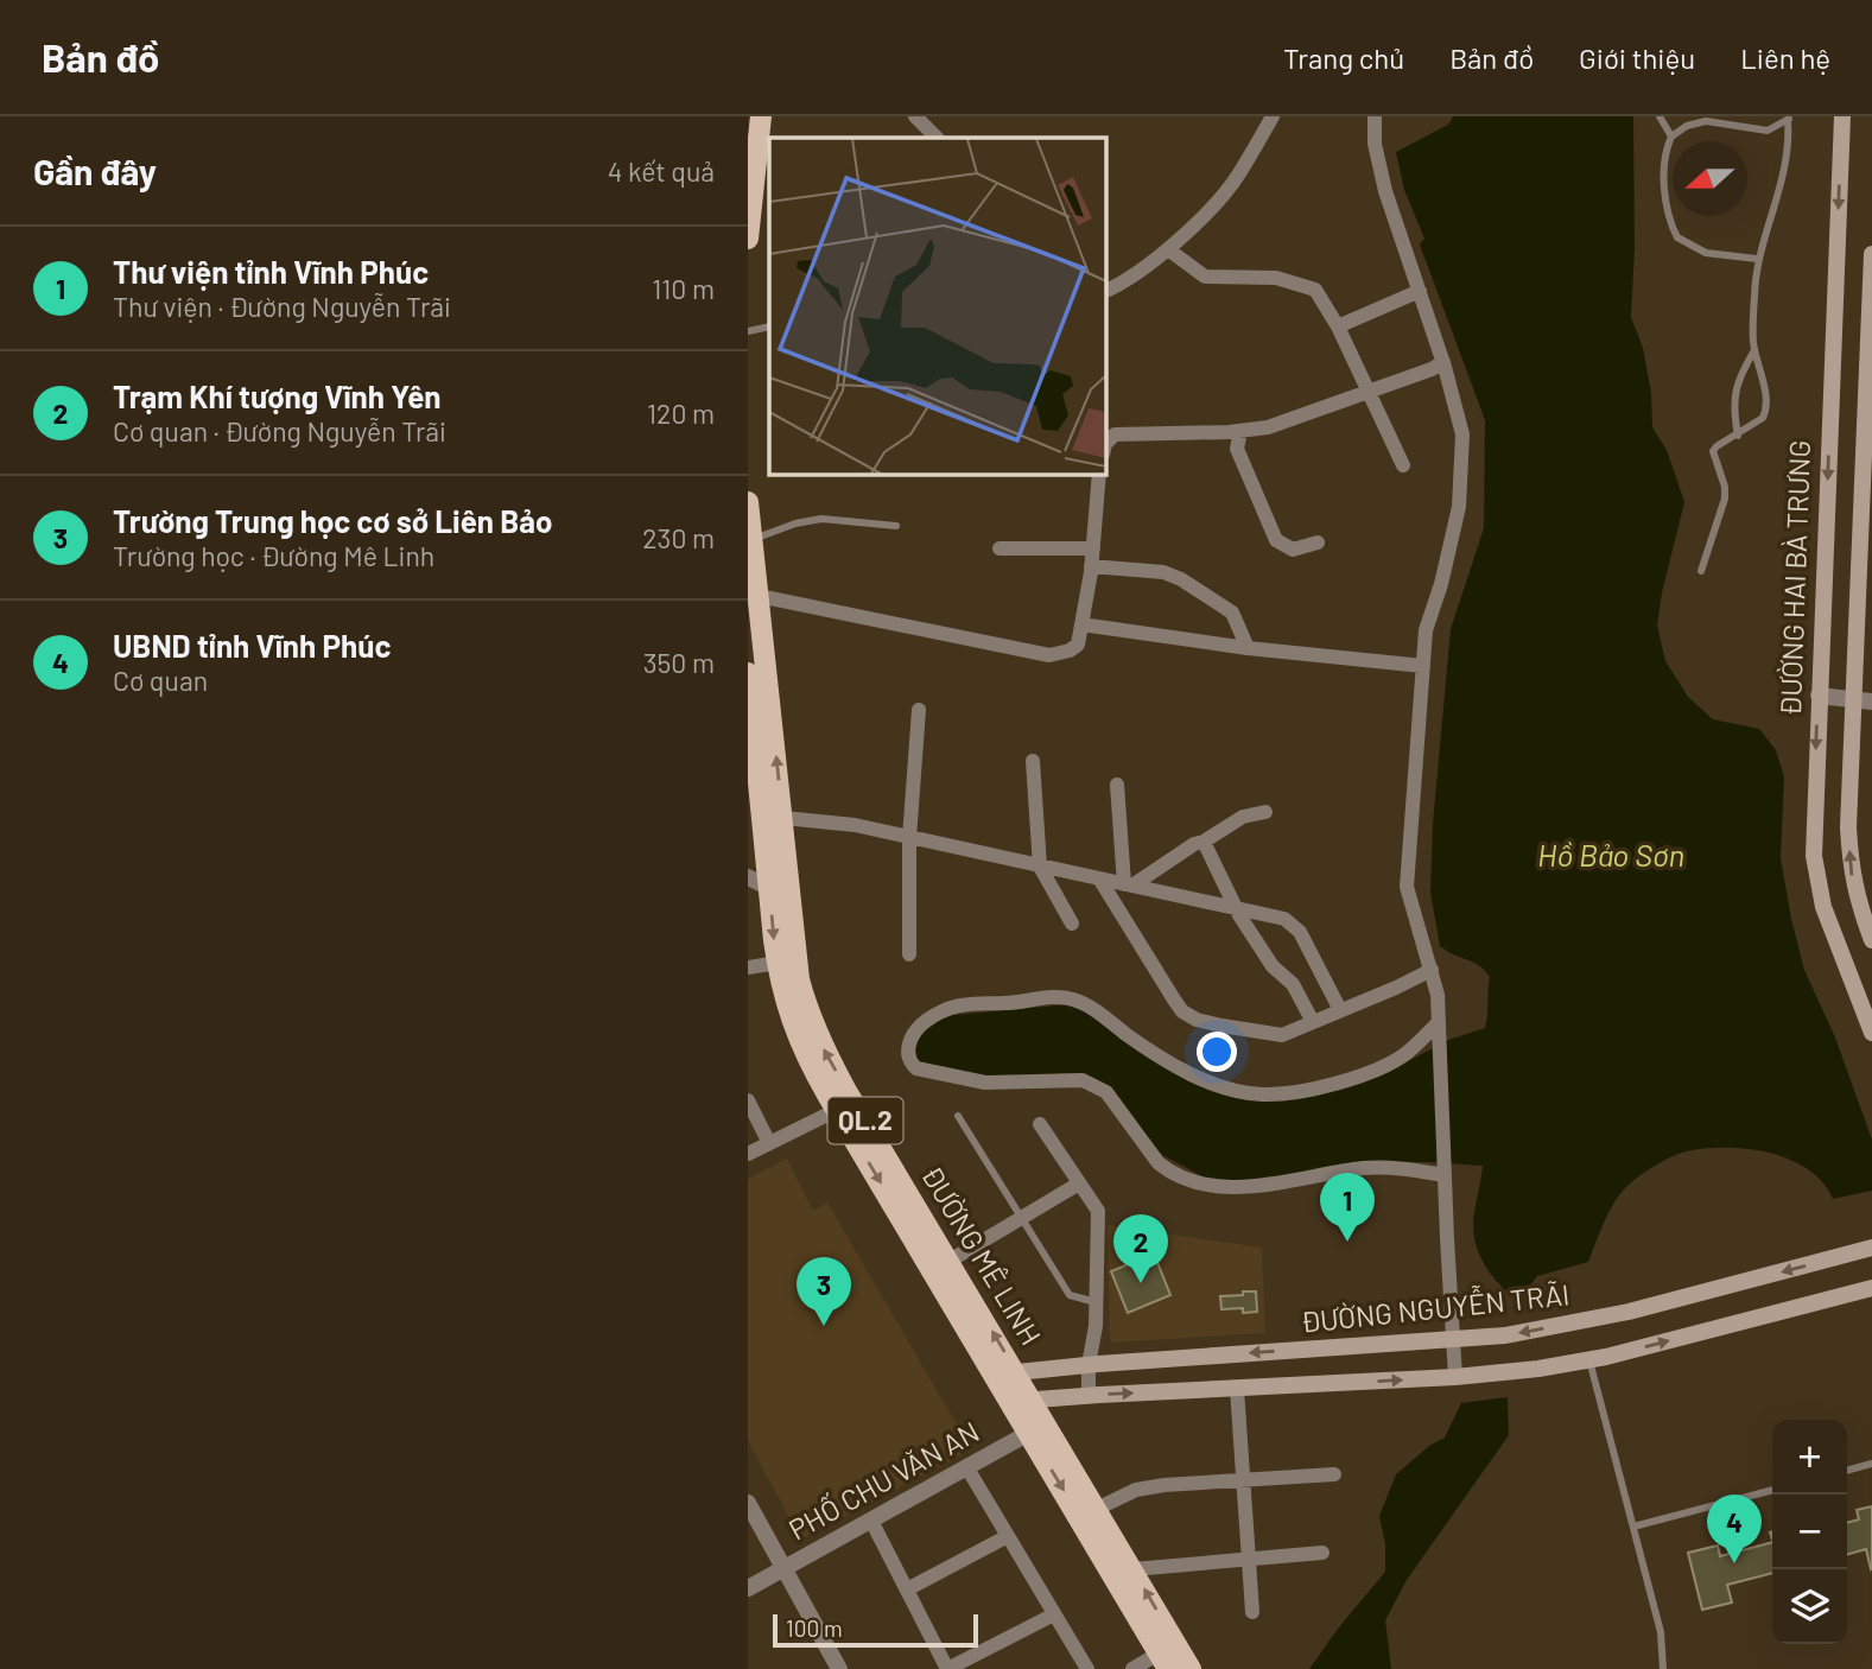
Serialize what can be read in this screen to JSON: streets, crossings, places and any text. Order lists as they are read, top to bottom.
{
  "streets": {
    "main road": [
      "ĐƯỜNG HAI BÀ TRƯNG",
      "QL.2",
      "ĐƯỜNG MÊ LINH",
      "ĐƯỜNG NGUYỄN TRÃI"
    ],
    "street": ["PHỐ CHU VĂN AN"]
  },
  "crossings": [
    ["ĐƯỜNG MÊ LINH", "ĐƯỜNG NGUYỄN TRÃI"],
    ["ĐƯỜNG MÊ LINH", "PHỐ CHU VĂN AN"]
  ],
  "water": ["Hồ Bảo Sơn"],
  "scale_bar": "100 m",
  "north": "left",
  "page": {
    "header": "Bản đồ",
    "nav": [
      "Trang chủ",
      "Bản đồ",
      "Giới thiệu",
      "Liên hệ"
    ],
    "heading": ["Gần đây", "4 kết quả"],
    "list": [
      {
        "mark": "1",
        "name": "Thư viện tỉnh Vĩnh Phúc",
        "note": "Thư viện · Đường Nguyễn Trãi",
        "value": "110 m"
      },
      {
        "mark": "2",
        "name": "Trạm Khí tượng Vĩnh Yên",
        "note": "Cơ quan · Đường Nguyễn Trãi",
        "value": "120 m"
      },
      {
        "mark": "3",
        "name": "Trường Trung học cơ sở Liên Bảo",
        "note": "Trường học · Đường Mê Linh",
        "value": "230 m"
      },
      {
        "mark": "4",
        "name": "UBND tỉnh Vĩnh Phúc",
        "note": "Cơ quan",
        "value": "350 m"
      }
    ],
    "pins": [
      "1",
      "2",
      "3",
      "4"
    ],
    "map_buttons": ["+", "−"],
    "scale": "100 m"
  }
}
